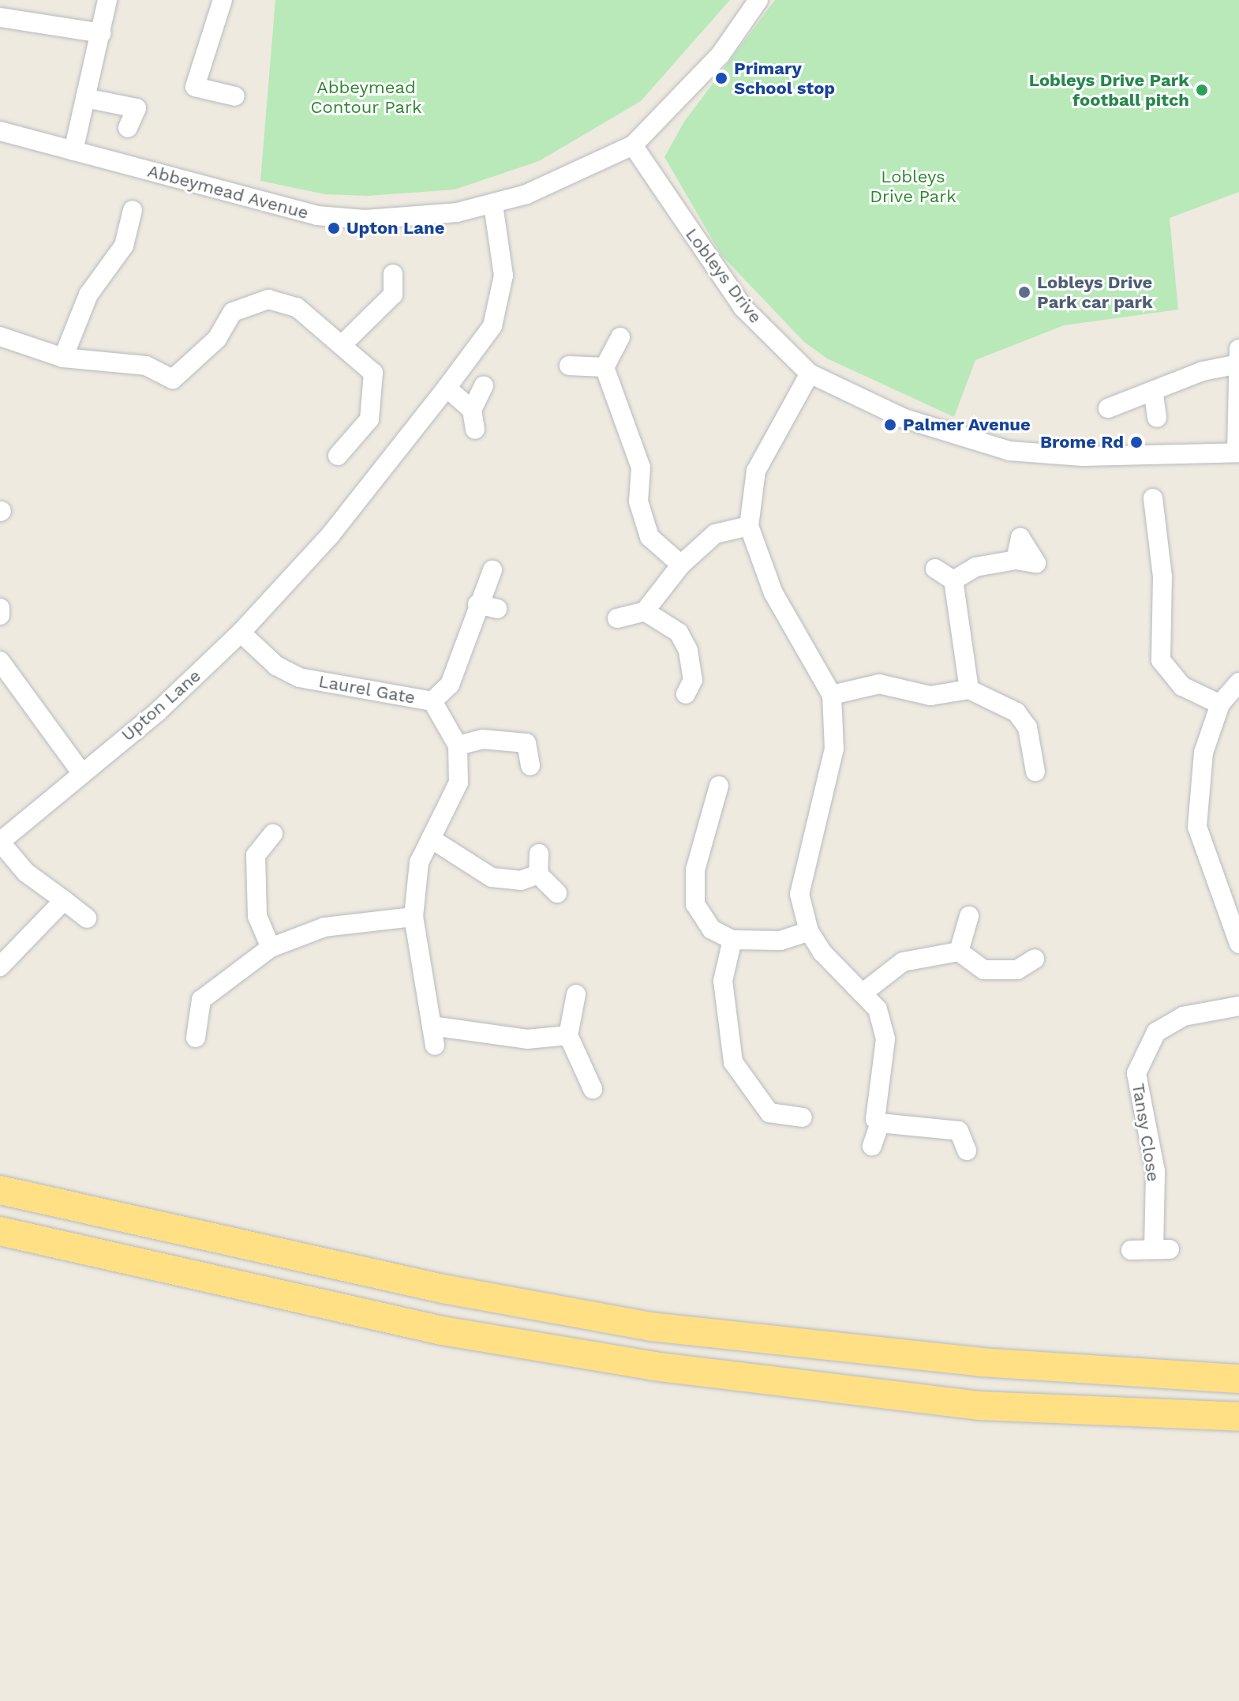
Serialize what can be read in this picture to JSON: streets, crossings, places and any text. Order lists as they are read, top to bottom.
{
  "streets": {
    "street": [
      "Abbeymead Avenue",
      "Lobleys Drive",
      "Laurel Gate",
      "Upton Lane",
      "Tansy Close"
    ]
  },
  "crossings": [
    ["Abbeymead Avenue", "Lobleys Drive"],
    ["Abbeymead Avenue", "Upton Lane"],
    ["Laurel Gate", "Upton Lane"]
  ],
  "parks": ["Abbeymead Contour Park", "Lobleys Drive Park"],
  "places": [
    "Primary School stop",
    "Lobleys Drive Park football pitch",
    "Upton Lane",
    "Lobleys Drive Park car park",
    "Palmer Avenue",
    "Brome Rd"
  ]
}
